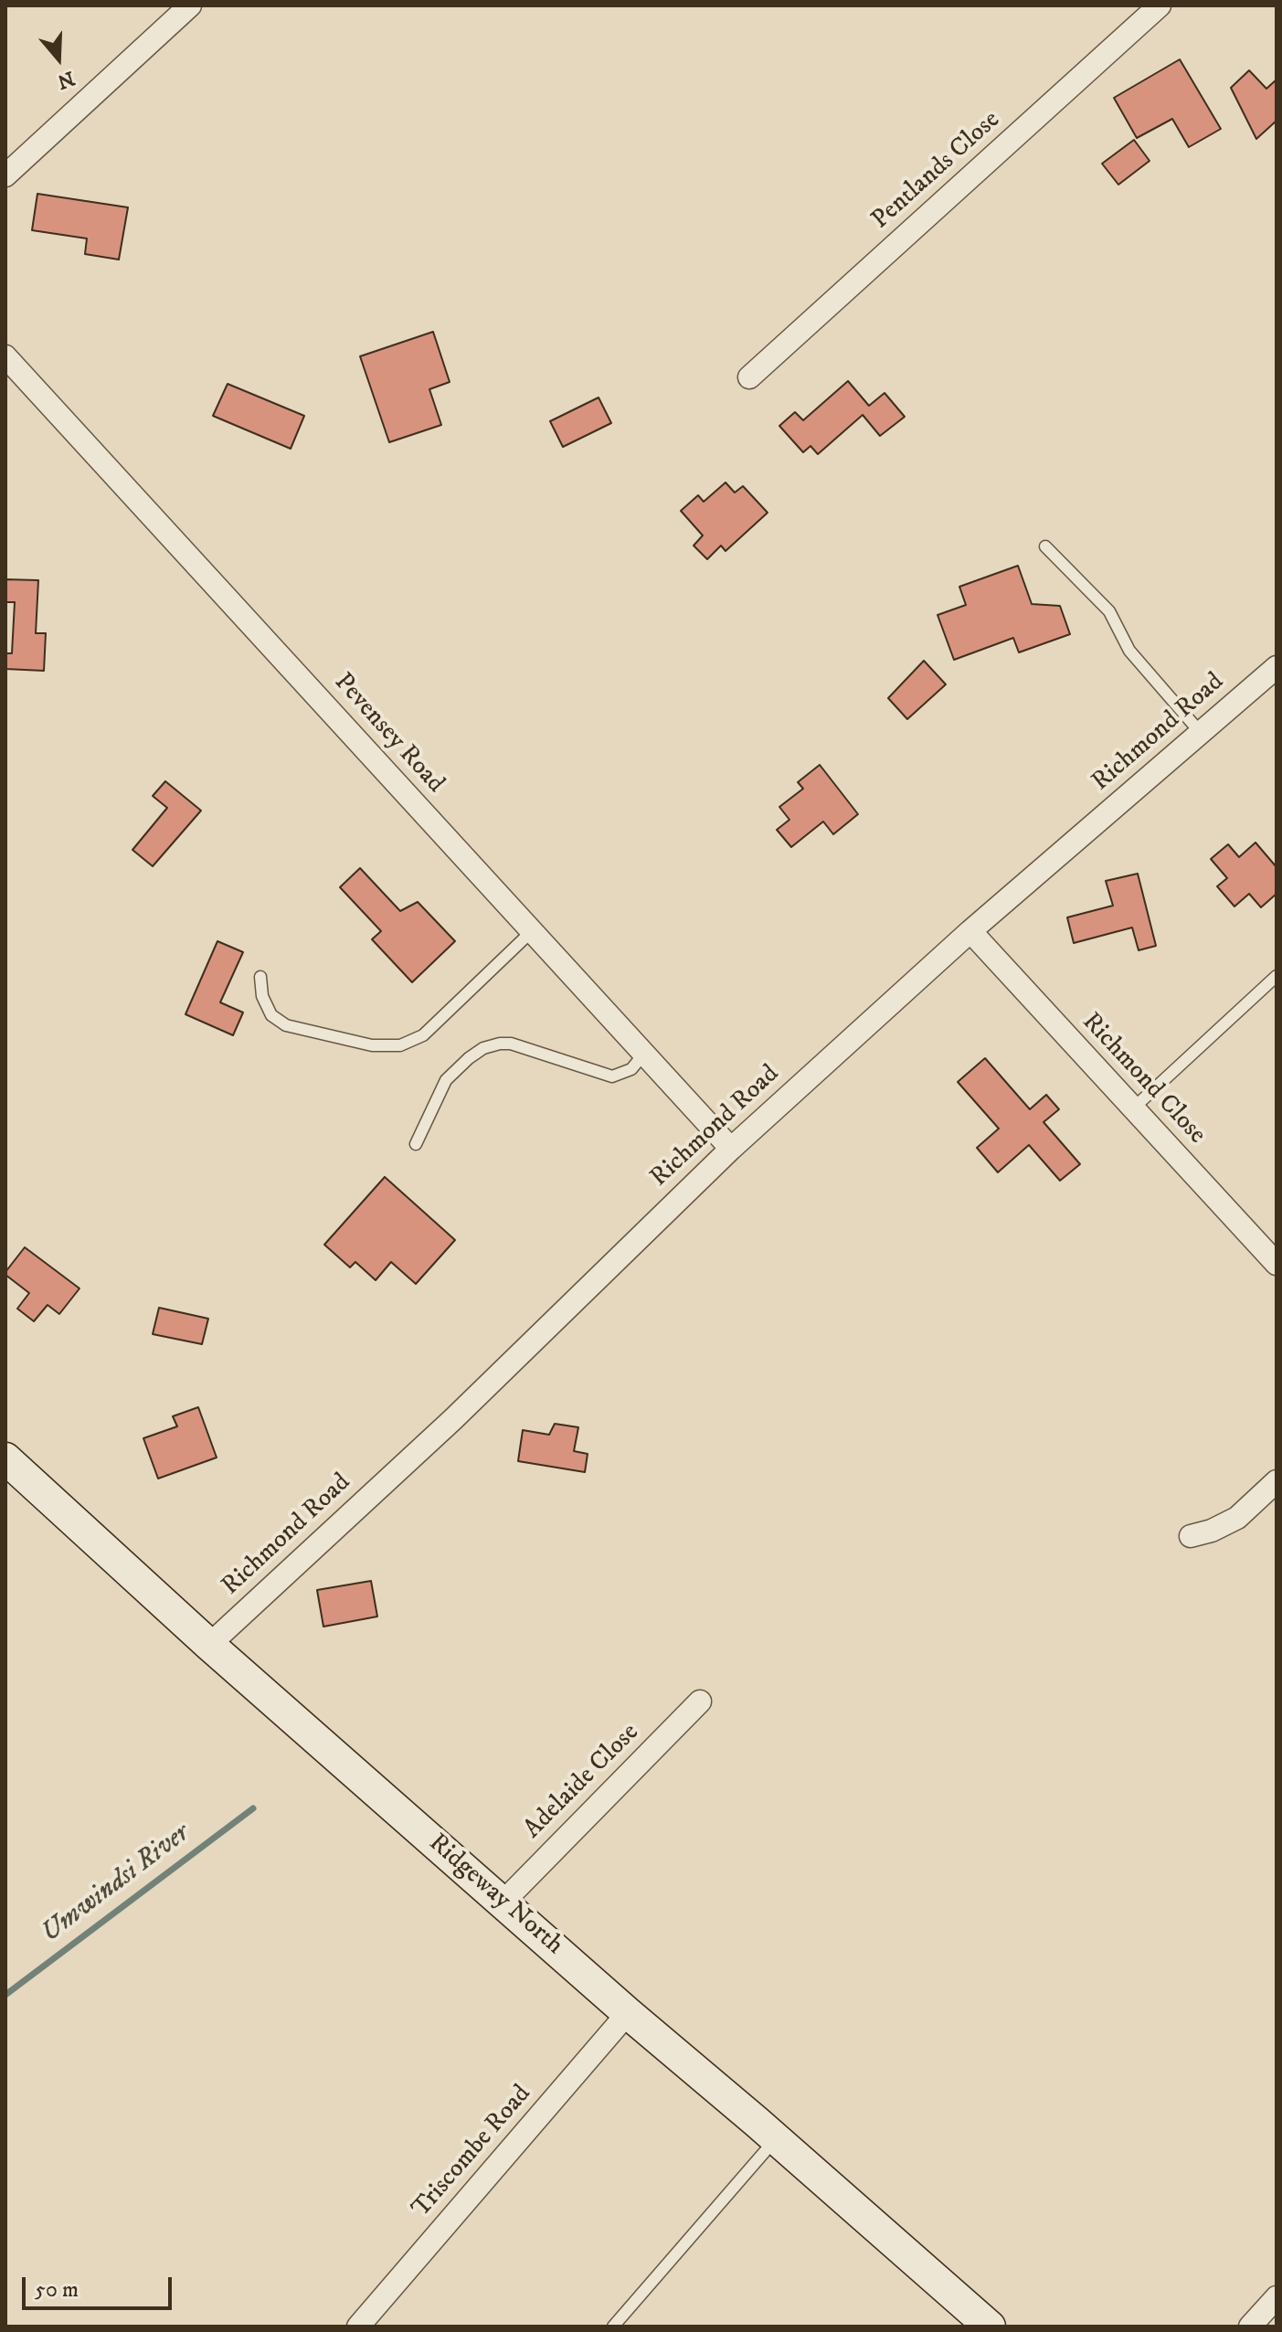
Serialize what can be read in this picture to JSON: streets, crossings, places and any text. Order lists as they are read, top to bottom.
{
  "streets": {
    "street": [
      "Pentlands Close",
      "Richmond Road",
      "Pevensey Road",
      "Richmond Close",
      "Adelaide Close",
      "Ridgeway North",
      "Triscombe Road"
    ]
  },
  "crossings": [
    ["Richmond Road", "Pevensey Road"],
    ["Richmond Road", "Richmond Close"],
    ["Richmond Road", "Ridgeway North"],
    ["Adelaide Close", "Ridgeway North"],
    ["Ridgeway North", "Triscombe Road"]
  ],
  "water": ["Umwindsi River"],
  "scale_bar": "50 m",
  "north": "bottom"
}
